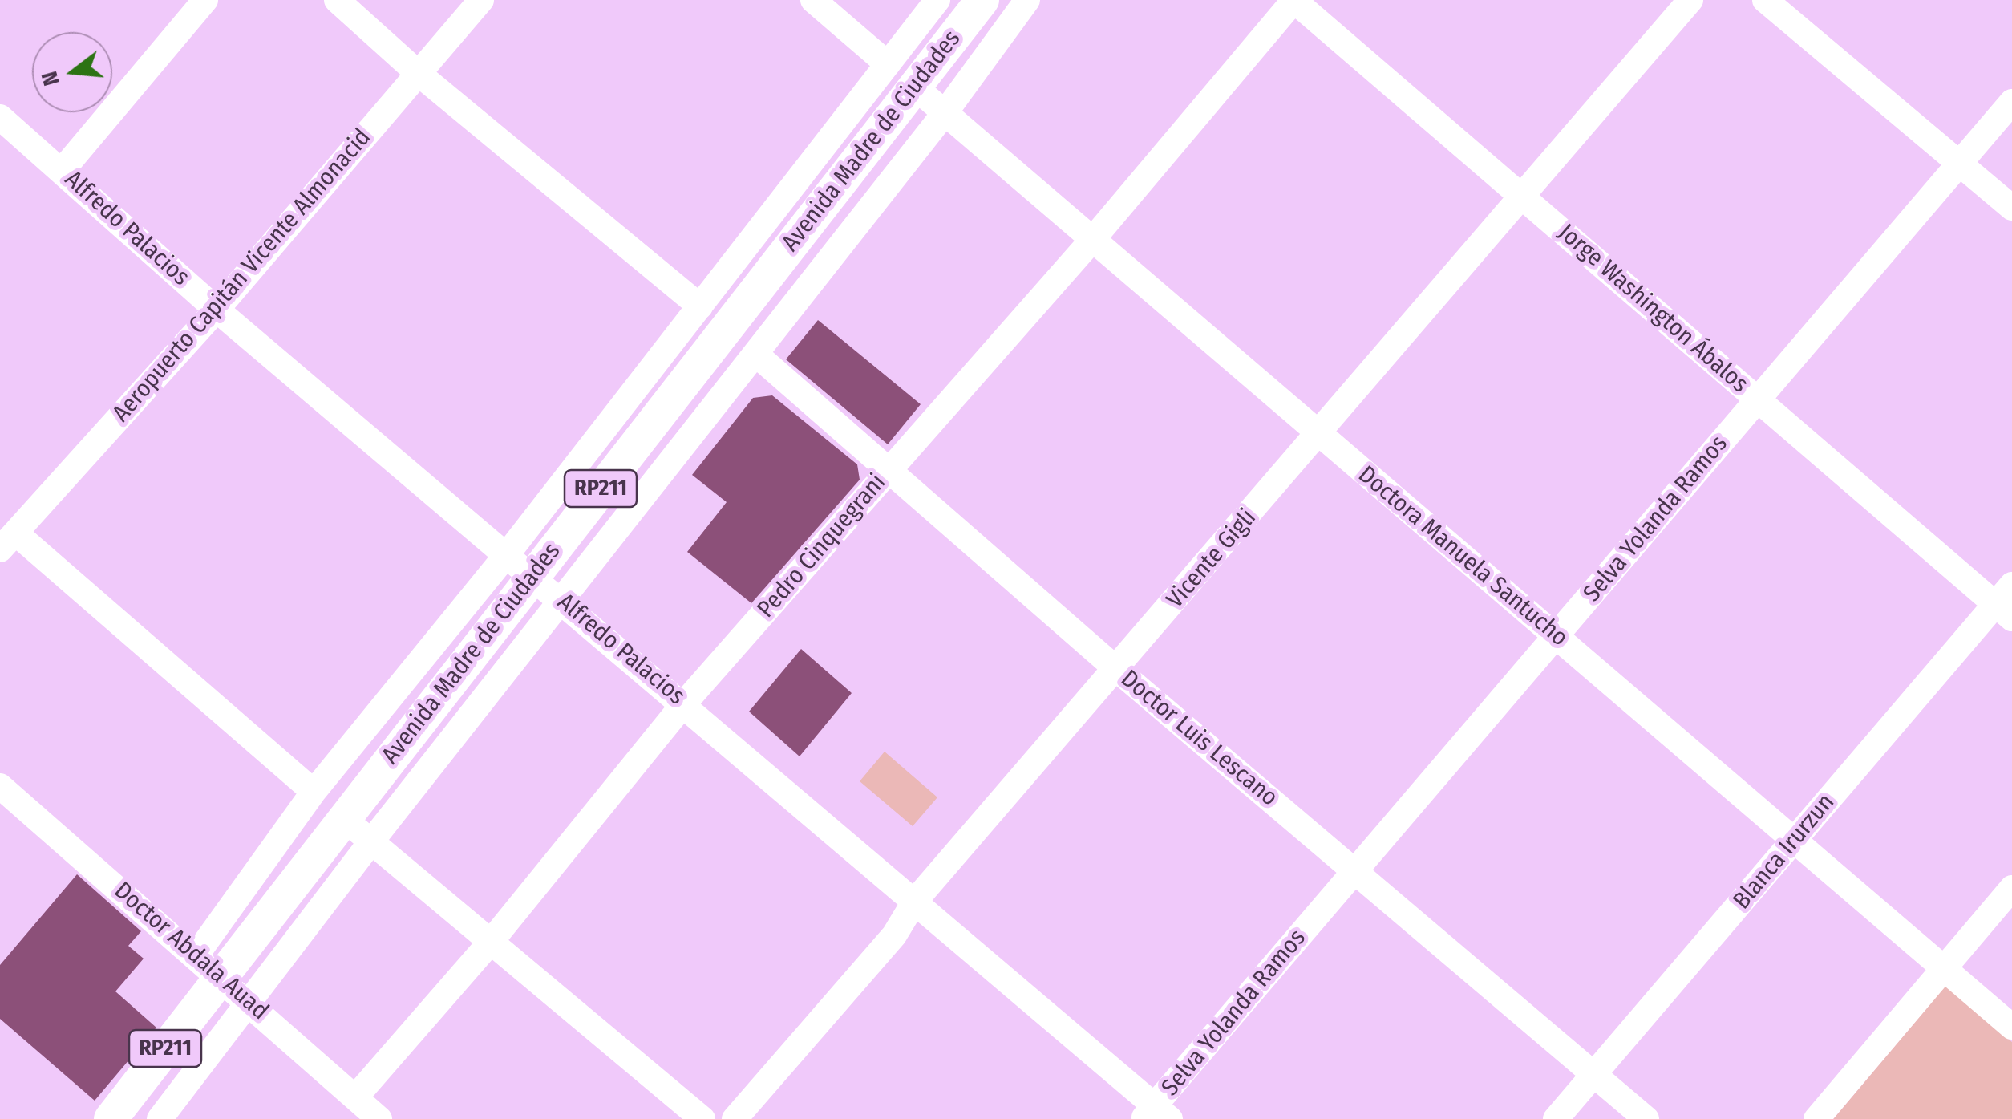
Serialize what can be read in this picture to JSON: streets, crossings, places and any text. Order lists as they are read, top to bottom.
{
  "streets": {
    "main road": ["Avenida Madre de Ciudades", "RP211"],
    "street": [
      "Alfredo Palacios",
      "Aeropuerto Capitán Vicente Almonacid",
      "Jorge Washington Ábalos",
      "Selva Yolanda Ramos",
      "Pedro Cinquegrani",
      "Doctora Manuela Santucho",
      "Vicente Gigli",
      "Doctor Luis Lescano",
      "Blanca Irurzun",
      "Doctor Abdala Auad"
    ]
  },
  "crossings": [
    ["Avenida Madre de Ciudades", "Alfredo Palacios"],
    ["Avenida Madre de Ciudades", "Doctora Manuela Santucho"],
    ["Avenida Madre de Ciudades", "Doctor Abdala Auad"],
    ["Alfredo Palacios", "Aeropuerto Capitán Vicente Almonacid"],
    ["Alfredo Palacios", "Selva Yolanda Ramos"],
    ["Alfredo Palacios", "Pedro Cinquegrani"],
    ["Alfredo Palacios", "Vicente Gigli"],
    ["Jorge Washington Ábalos", "Selva Yolanda Ramos"],
    ["Jorge Washington Ábalos", "Pedro Cinquegrani"],
    ["Jorge Washington Ábalos", "Vicente Gigli"],
    ["Jorge Washington Ábalos", "Blanca Irurzun"],
    ["Selva Yolanda Ramos", "Doctora Manuela Santucho"],
    ["Selva Yolanda Ramos", "Doctor Luis Lescano"],
    ["Pedro Cinquegrani", "Doctora Manuela Santucho"],
    ["Pedro Cinquegrani", "Doctor Luis Lescano"],
    ["Pedro Cinquegrani", "Doctor Abdala Auad"],
    ["Doctora Manuela Santucho", "Vicente Gigli"],
    ["Doctora Manuela Santucho", "Blanca Irurzun"],
    ["Vicente Gigli", "Doctor Luis Lescano"],
    ["Doctor Luis Lescano", "Blanca Irurzun"]
  ],
  "north": "left"
}
